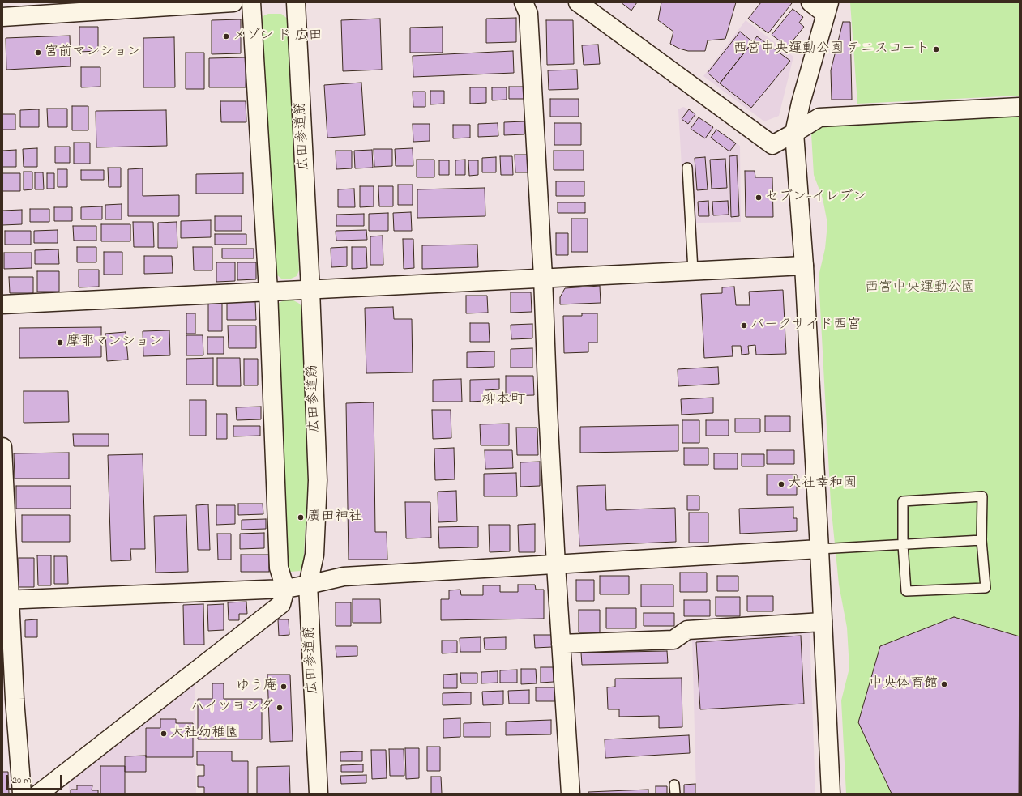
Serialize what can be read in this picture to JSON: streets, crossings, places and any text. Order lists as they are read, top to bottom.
{
  "streets": {
    "street": ["広田参道筋"]
  },
  "districts": ["柳本町"],
  "parks": ["西宮中央運動公園"],
  "places": [
    "メゾン ド 広田",
    "西宮中央運動公園 テニスコート",
    "宮前マンション",
    "セブン-イレブン",
    "パークサイド西宮",
    "摩耶マンション",
    "大社幸和園",
    "廣田神社",
    "中央体育館",
    "ゆう庵",
    "ハイツヨシダ",
    "大社幼稚園"
  ],
  "scale_bar": "20 m"
}
